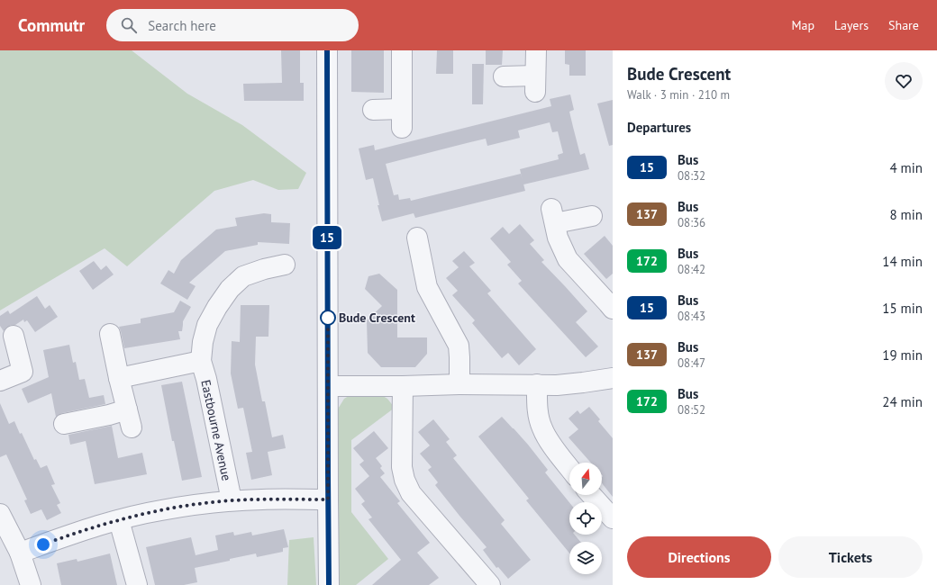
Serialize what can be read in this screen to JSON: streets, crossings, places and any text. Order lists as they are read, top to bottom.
{
  "streets": {
    "street": ["Eastbourne Avenue"]
  },
  "places": ["Bude Crescent"],
  "lines": ["bus line 15"],
  "north": "top",
  "page": {
    "header": "Commutr",
    "search": "Search here",
    "nav": ["Map", "Layers", "Share"],
    "on_map": "15",
    "heading": [
      ["Bude Crescent", "Walk · 3 min · 210 m"],
      "Departures"
    ],
    "list": [
      {
        "mark": "15",
        "name": "Bus",
        "note": "08:32",
        "value": "4 min"
      },
      {
        "mark": "137",
        "name": "Bus",
        "note": "08:36",
        "value": "8 min"
      },
      {
        "mark": "172",
        "name": "Bus",
        "note": "08:42",
        "value": "14 min"
      },
      {
        "mark": "15",
        "name": "Bus",
        "note": "08:43",
        "value": "15 min"
      },
      {
        "mark": "137",
        "name": "Bus",
        "note": "08:47",
        "value": "19 min"
      },
      {
        "mark": "172",
        "name": "Bus",
        "note": "08:52",
        "value": "24 min"
      }
    ],
    "buttons": ["Directions", "Tickets"]
  }
}
